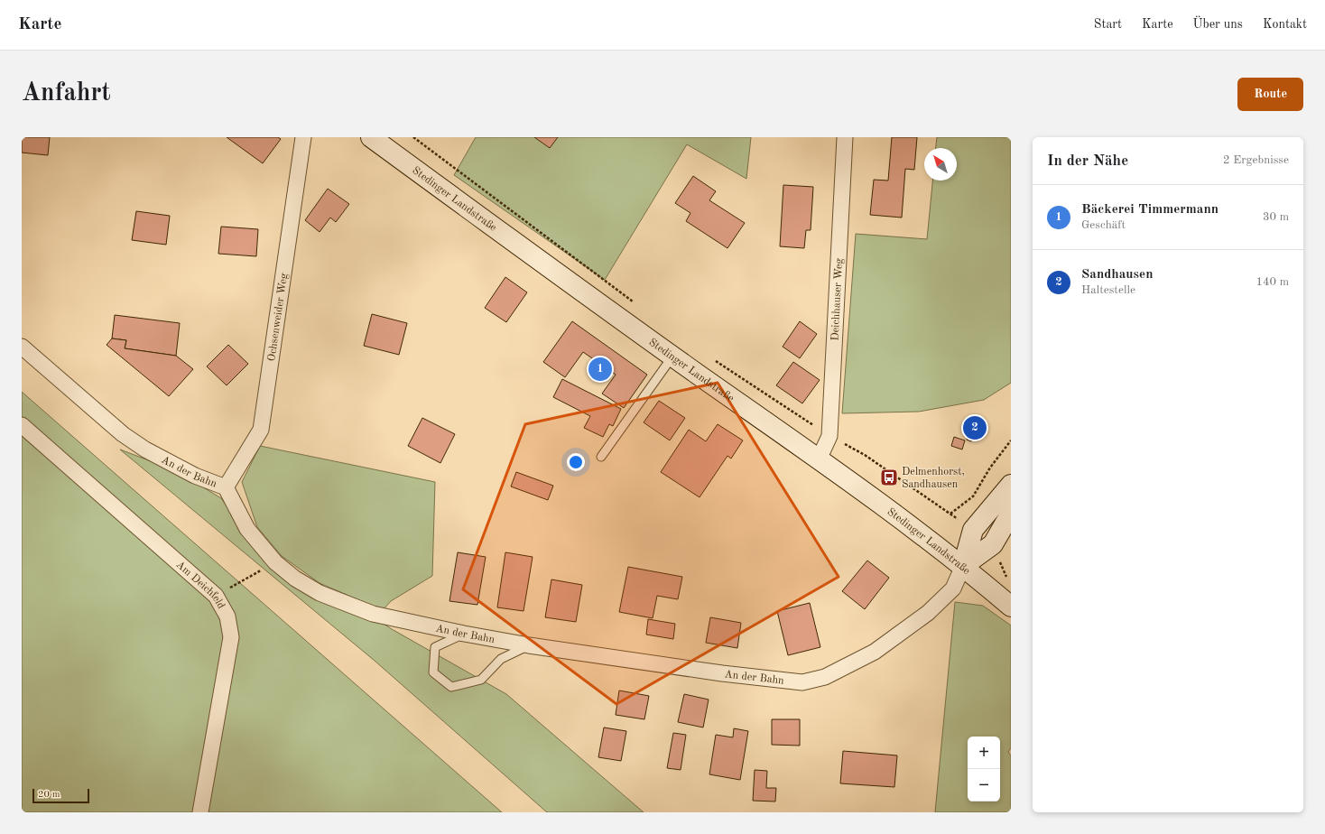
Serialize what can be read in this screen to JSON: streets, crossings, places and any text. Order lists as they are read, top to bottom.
{
  "streets": {
    "main road": ["Stedinger Landstraße"],
    "street": [
      "Deichhauser Weg",
      "Ochsenweider Weg",
      "An der Bahn",
      "Am Deichfeld"
    ]
  },
  "crossings": [
    ["Stedinger Landstraße", "Deichhauser Weg"],
    ["Stedinger Landstraße", "An der Bahn"],
    ["Ochsenweider Weg", "An der Bahn"]
  ],
  "places": {
    "bus stop": ["Delmenhorst, Sandhausen"]
  },
  "scale_bar": "20 m",
  "north": "top left",
  "page": {
    "header": "Karte",
    "nav": [
      "Start",
      "Karte",
      "Über uns",
      "Kontakt"
    ],
    "buttons": "Route",
    "title": "Anfahrt",
    "heading": ["In der Nähe", "2 Ergebnisse"],
    "list": [
      {
        "mark": "1",
        "name": "Bäckerei Timmermann",
        "note": "Geschäft",
        "value": "30 m"
      },
      {
        "mark": "2",
        "name": "Sandhausen",
        "note": "Haltestelle",
        "value": "140 m"
      }
    ],
    "pins": ["1", "2"],
    "map_buttons": ["+", "−"],
    "scale": "20 m"
  }
}
